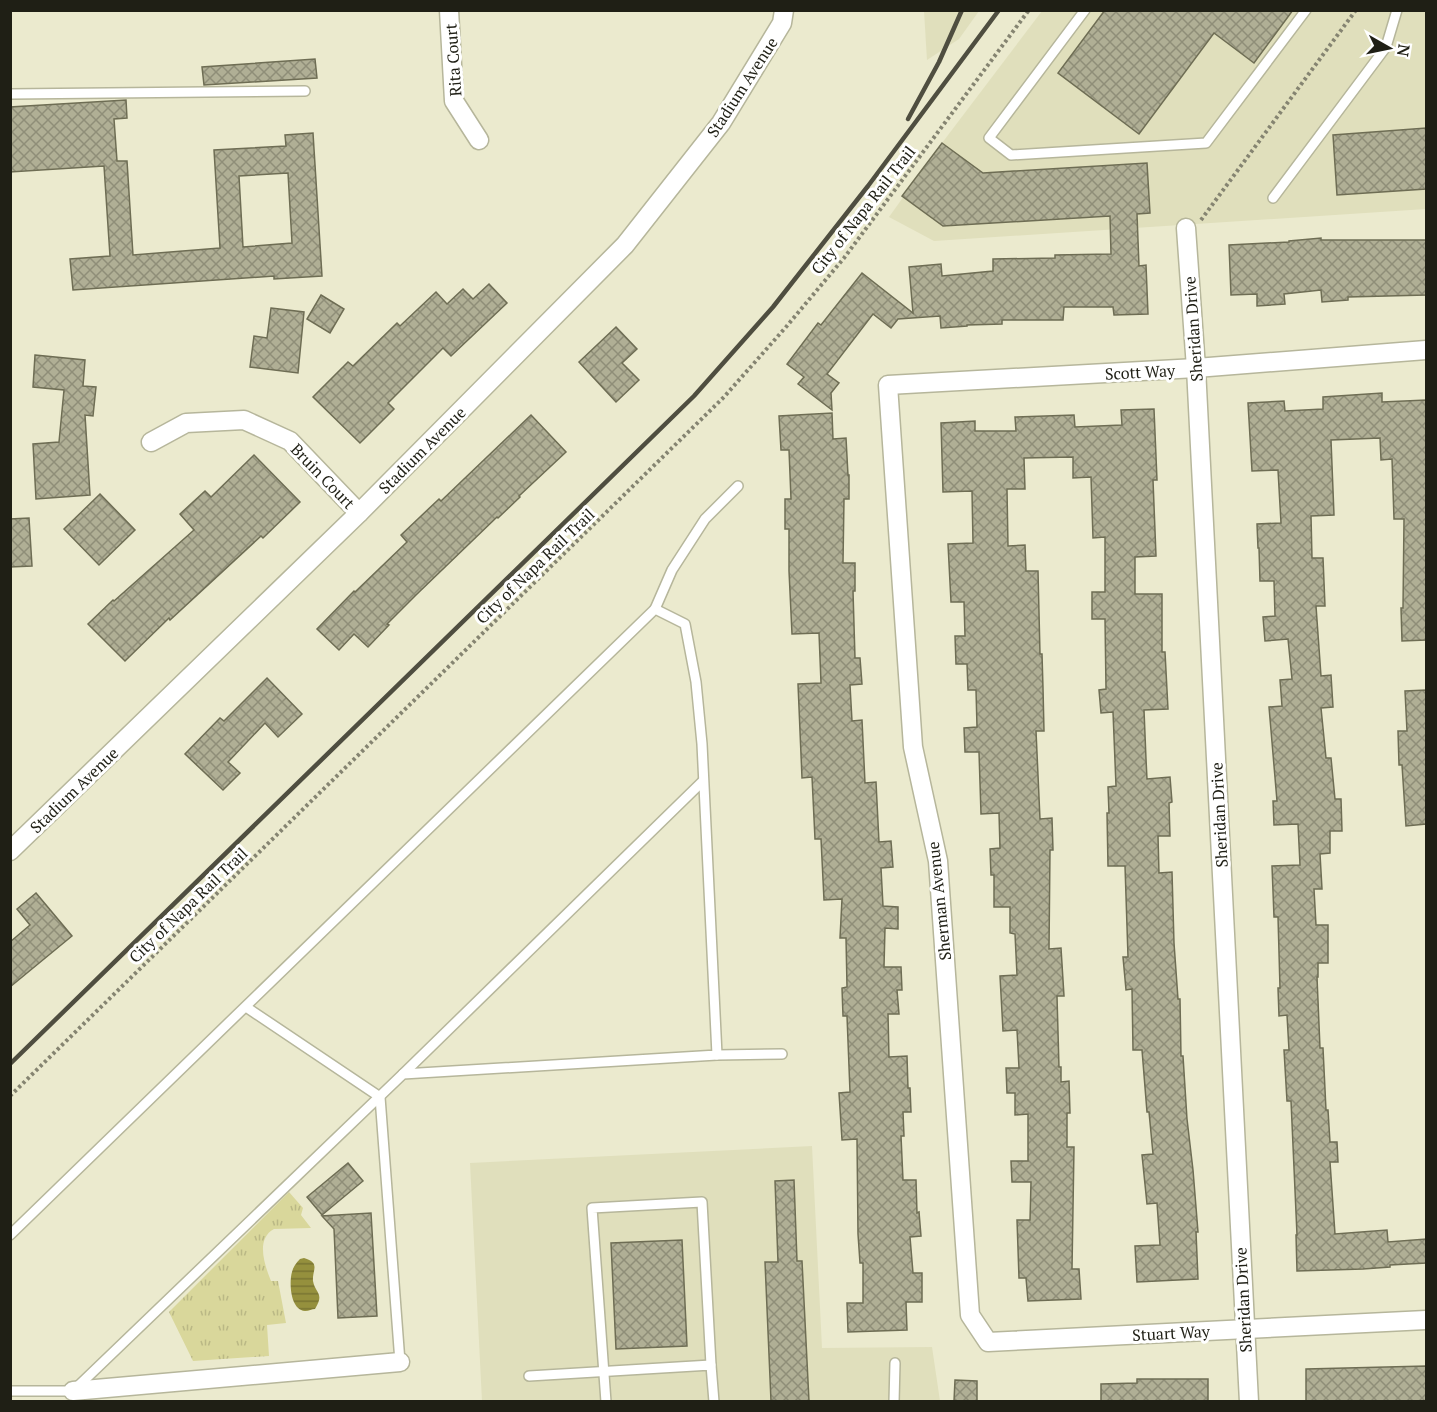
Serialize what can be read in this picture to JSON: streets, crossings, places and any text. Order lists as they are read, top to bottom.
{
  "streets": {
    "street": [
      "Rita Court",
      "Stadium Avenue",
      "Sheridan Drive",
      "Scott Way",
      "Bruin Court",
      "Sherman Avenue",
      "Stuart Way"
    ],
    "path": ["City of Napa Rail Trail"]
  },
  "crossings": [
    ["Stadium Avenue", "Bruin Court"],
    ["Sheridan Drive", "Scott Way"],
    ["Sheridan Drive", "Stuart Way"],
    ["Scott Way", "Sherman Avenue"],
    ["Sherman Avenue", "Stuart Way"]
  ],
  "north": "right"
}
